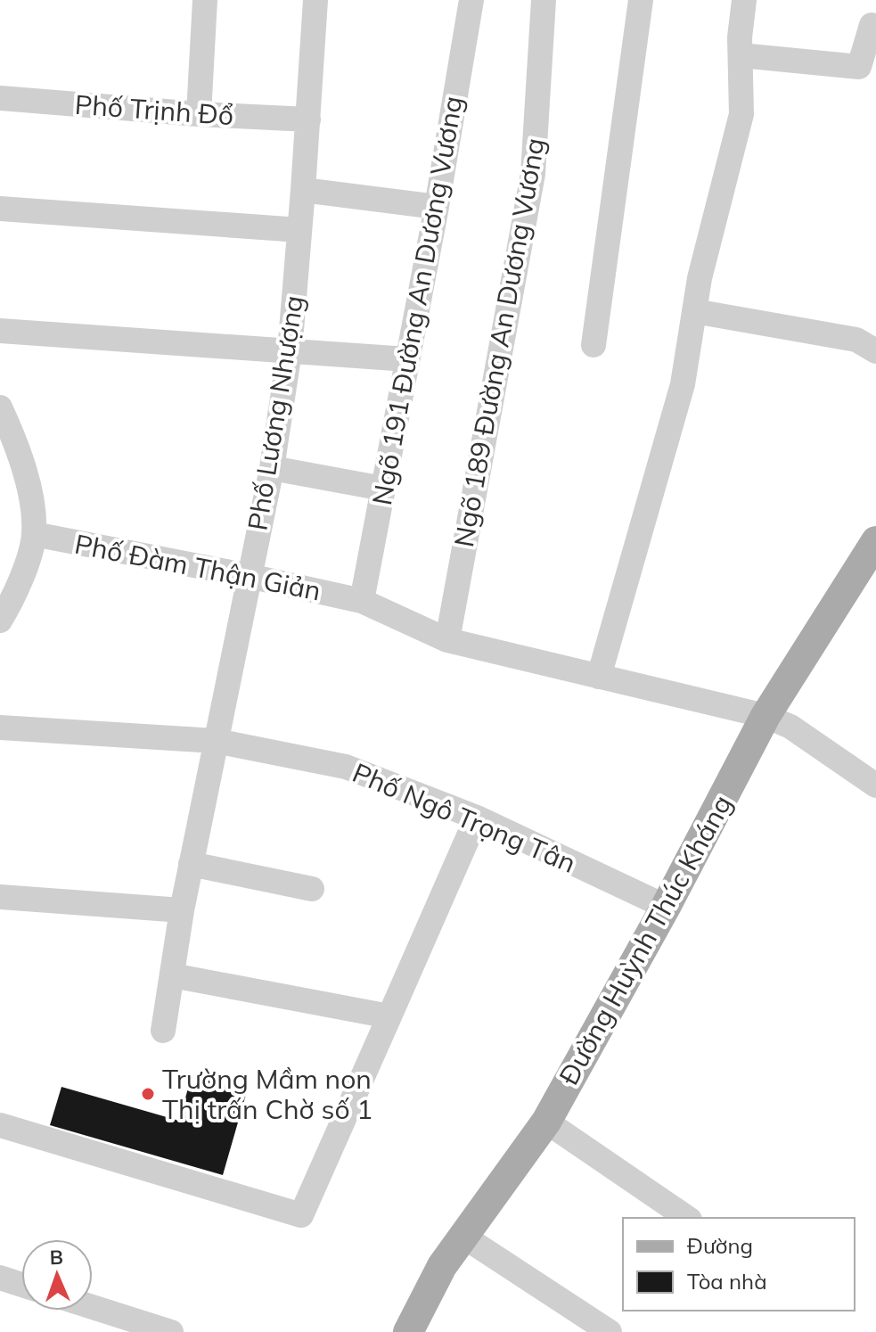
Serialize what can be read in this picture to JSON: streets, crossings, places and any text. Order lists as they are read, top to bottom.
{
  "streets": {
    "main road": ["Đường Huỳnh Thúc Kháng"],
    "street": [
      "Phố Trịnh Đổ",
      "Ngõ 191 Đường An Dương Vương",
      "Ngõ 189 Đường An Dương Vương",
      "Phố Lương Nhượng",
      "Phố Đàm Thận Giản",
      "Phố Ngô Trọng Tân"
    ]
  },
  "crossings": [
    ["Phố Trịnh Đổ", "Phố Lương Nhượng"],
    ["Ngõ 191 Đường An Dương Vương", "Phố Đàm Thận Giản"],
    ["Ngõ 189 Đường An Dương Vương", "Phố Đàm Thận Giản"],
    ["Phố Lương Nhượng", "Phố Đàm Thận Giản"],
    ["Phố Lương Nhượng", "Phố Ngô Trọng Tân"],
    ["Phố Đàm Thận Giản", "Đường Huỳnh Thúc Kháng"],
    ["Phố Ngô Trọng Tân", "Đường Huỳnh Thúc Kháng"]
  ],
  "places": ["Trường Mầm non Thị trấn Chờ số 1"],
  "legend": ["Đường", "Tòa nhà"],
  "north": "top"
}
